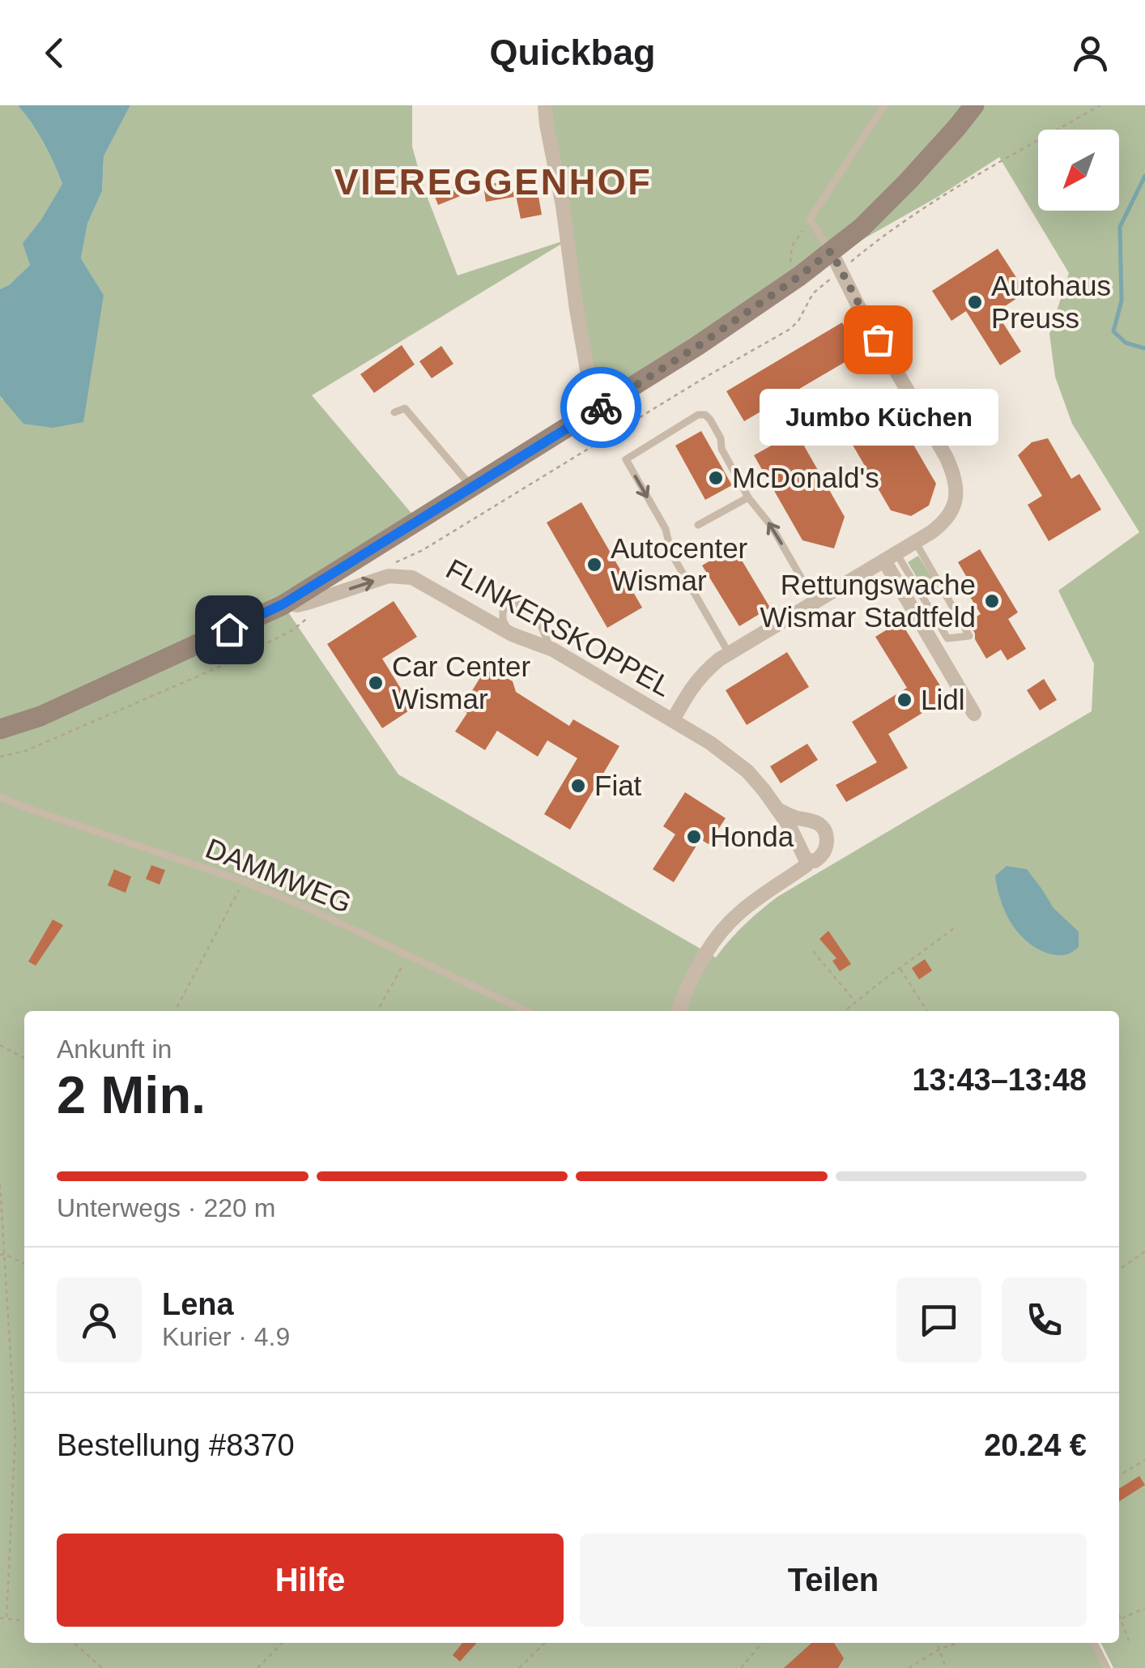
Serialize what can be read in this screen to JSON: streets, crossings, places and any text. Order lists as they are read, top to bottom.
{
  "streets": {
    "street": ["FLINKERSKOPPEL"],
    "lane": ["DAMMWEG"]
  },
  "one_way": ["FLINKERSKOPPEL"],
  "districts": ["VIEREGGENHOF"],
  "places": [
    "Autohaus Preuss",
    "Jumbo Küchen",
    "McDonald's",
    "Autocenter Wismar",
    "Rettungswache Wismar Stadtfeld",
    "Car Center Wismar",
    "Lidl",
    "Fiat",
    "Honda"
  ],
  "north": "bottom left",
  "page": {
    "header": "Quickbag",
    "bubble": "Jumbo Küchen",
    "heading": ["2 Min.", "Ankunft in", "13:43–13:48"],
    "panel": [
      "Lena",
      "Kurier · 4.9",
      "Bestellung #8370",
      "20.24 €"
    ],
    "bar": "Unterwegs · 220 m",
    "buttons": ["Hilfe", "Teilen"]
  }
}
